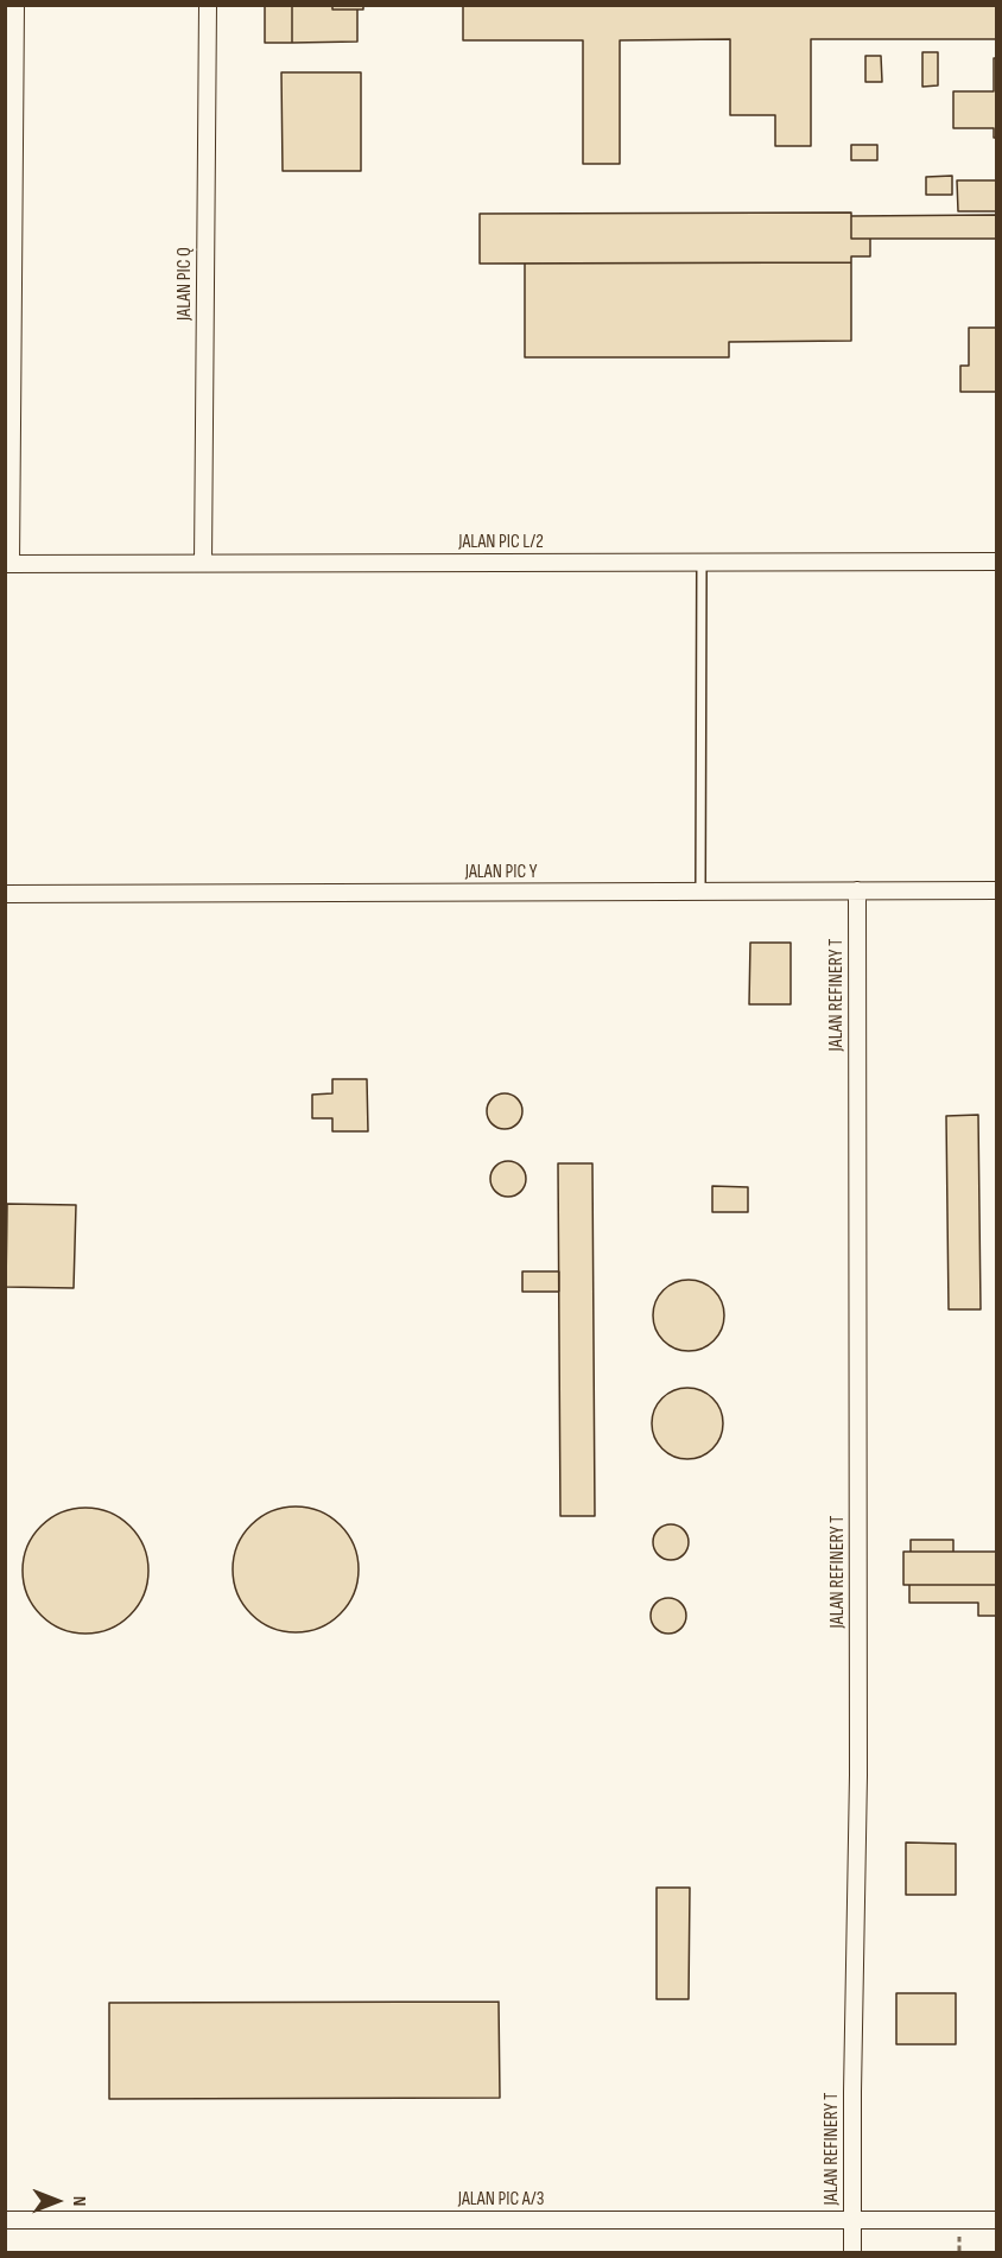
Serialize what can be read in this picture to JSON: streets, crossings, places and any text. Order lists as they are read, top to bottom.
{
  "streets": {
    "street": [
      "JALAN PIC Q",
      "JALAN PIC L/2",
      "JALAN PIC Y",
      "JALAN REFINERY T",
      "JALAN PIC A/3"
    ]
  },
  "crossings": [
    ["JALAN PIC Q", "JALAN PIC L/2"],
    ["JALAN PIC Y", "JALAN REFINERY T"],
    ["JALAN REFINERY T", "JALAN PIC A/3"]
  ],
  "north": "right"
}
